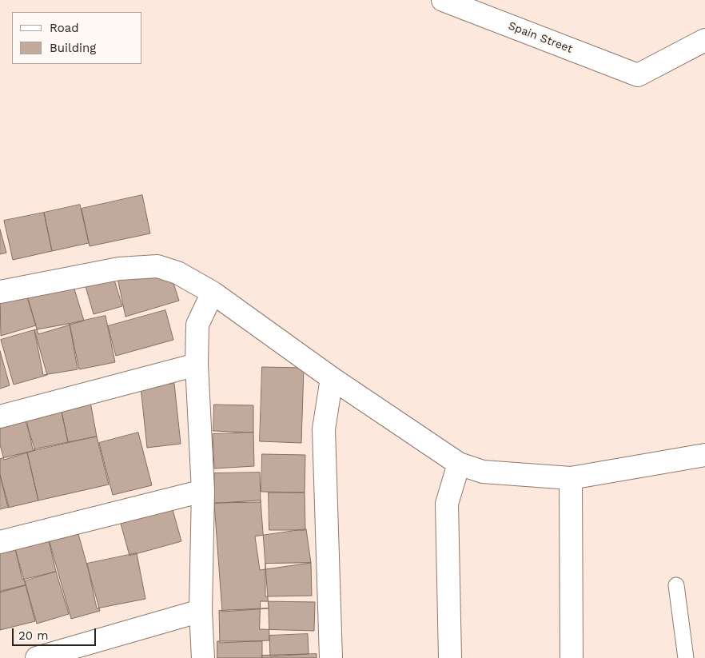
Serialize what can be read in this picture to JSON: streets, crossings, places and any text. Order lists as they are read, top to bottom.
{
  "streets": {
    "street": ["Spain Street"]
  },
  "legend": ["Road", "Building"],
  "scale_bar": "20 m"
}
